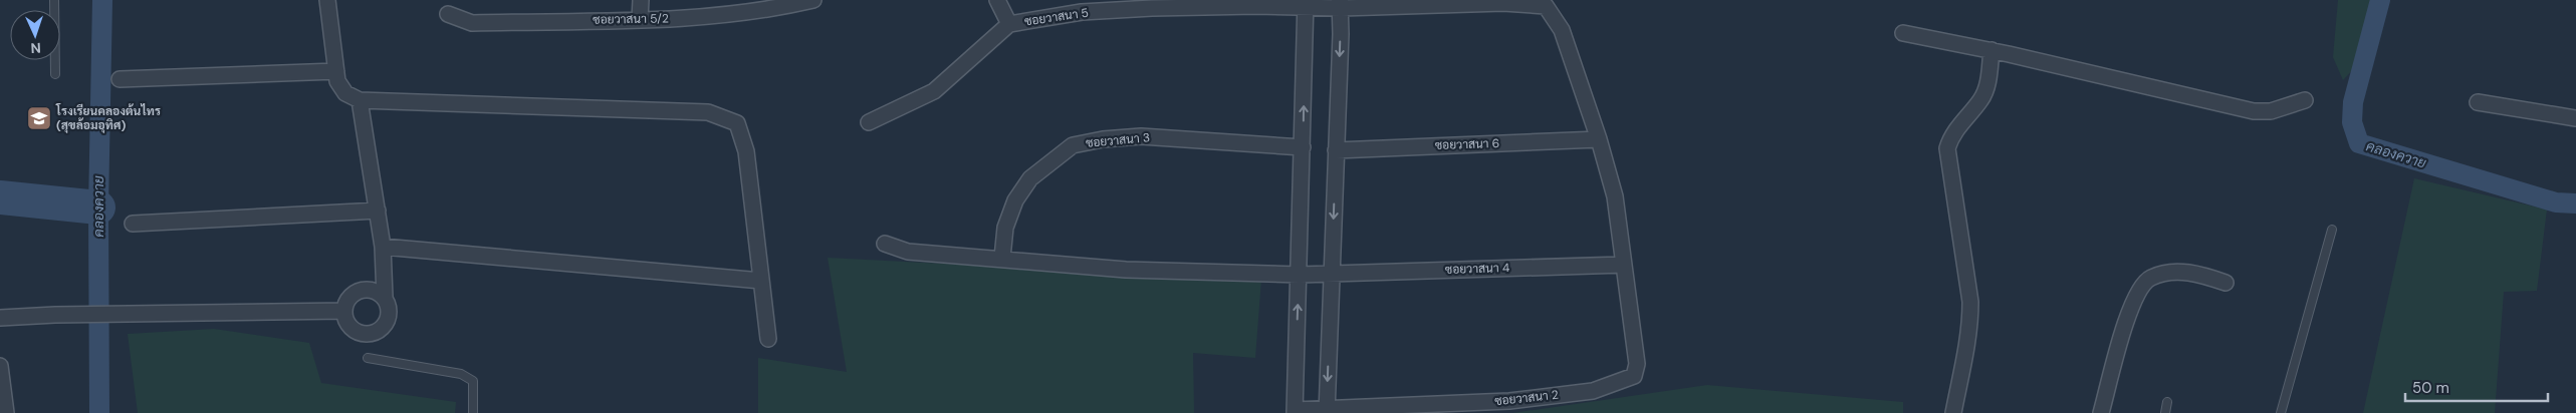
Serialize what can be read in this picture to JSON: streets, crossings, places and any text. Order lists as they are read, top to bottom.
{
  "streets": {
    "street": [
      "ซอยวาสนา 5",
      "ซอยวาสนา 5/2",
      "ซอยวาสนา 3",
      "ซอยวาสนา 6",
      "ซอยวาสนา 4",
      "ซอยวาสนา 2"
    ]
  },
  "crossings": [
    ["ซอยวาสนา 5", "ซอยวาสนา 6"],
    ["ซอยวาสนา 3", "ซอยวาสนา 4"],
    ["ซอยวาสนา 4", "ซอยวาสนา 2"]
  ],
  "water": ["คลองควาย"],
  "places": {
    "school or university": ["โรงเรียนคลองต้นไทร (สุขล้อมอุทิศ)"]
  },
  "scale_bar": "50 m",
  "north": "bottom"
}
